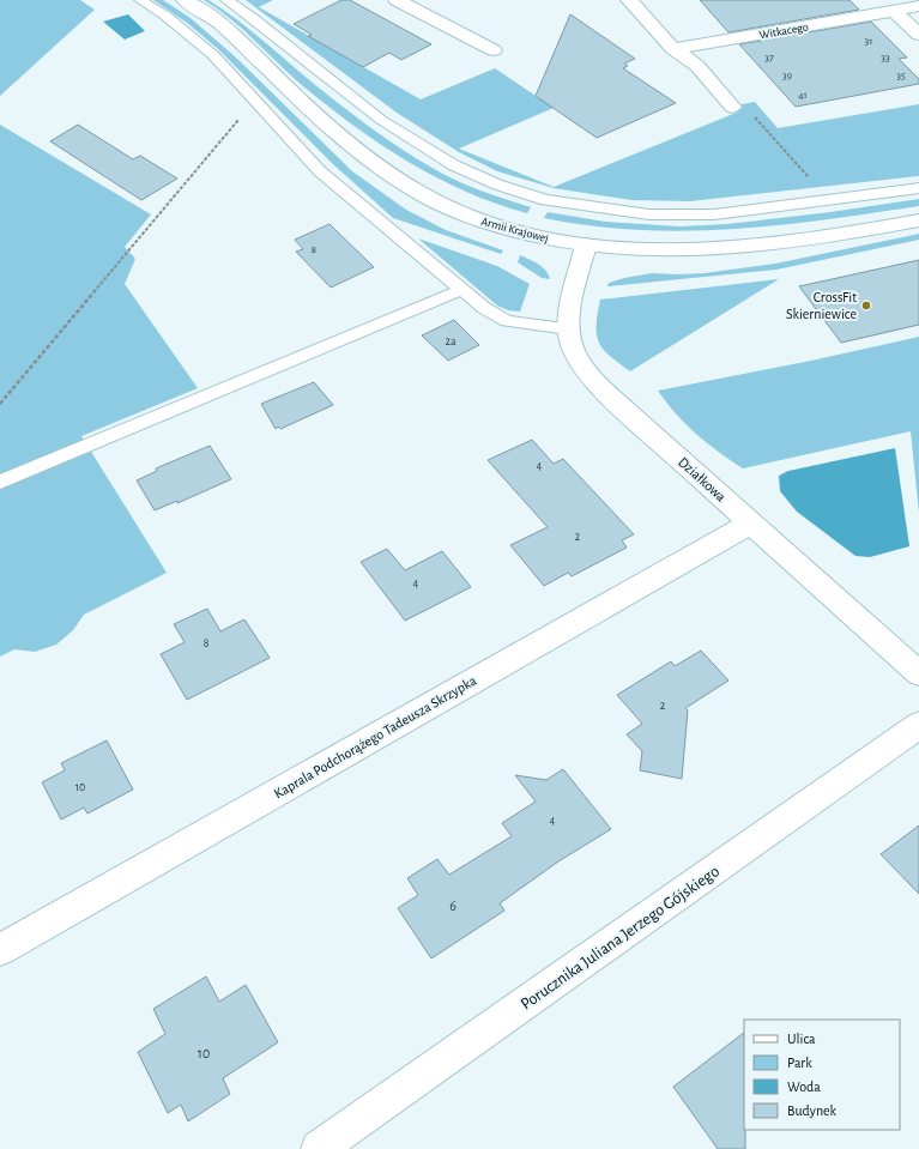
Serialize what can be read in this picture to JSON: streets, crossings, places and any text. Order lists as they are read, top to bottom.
{
  "streets": {
    "street": [
      "Witkacego",
      "Armii Krajowej",
      "Działkowa",
      "Kaprala Podchorążego Tadeusza Skrzypka",
      "Porucznika Juliana Jerzego Gójskiego"
    ]
  },
  "crossings": [
    ["Armii Krajowej", "Działkowa"],
    ["Działkowa", "Kaprala Podchorążego Tadeusza Skrzypka"]
  ],
  "places": ["CrossFit Skierniewice"],
  "house_numbers": [
    "31",
    "37",
    "33",
    "39",
    "35",
    "41",
    "8",
    "2a",
    "4",
    "2",
    "4",
    "8",
    "2",
    "10",
    "4",
    "6",
    "10"
  ],
  "legend": [
    "Ulica",
    "Park",
    "Woda",
    "Budynek"
  ]
}
